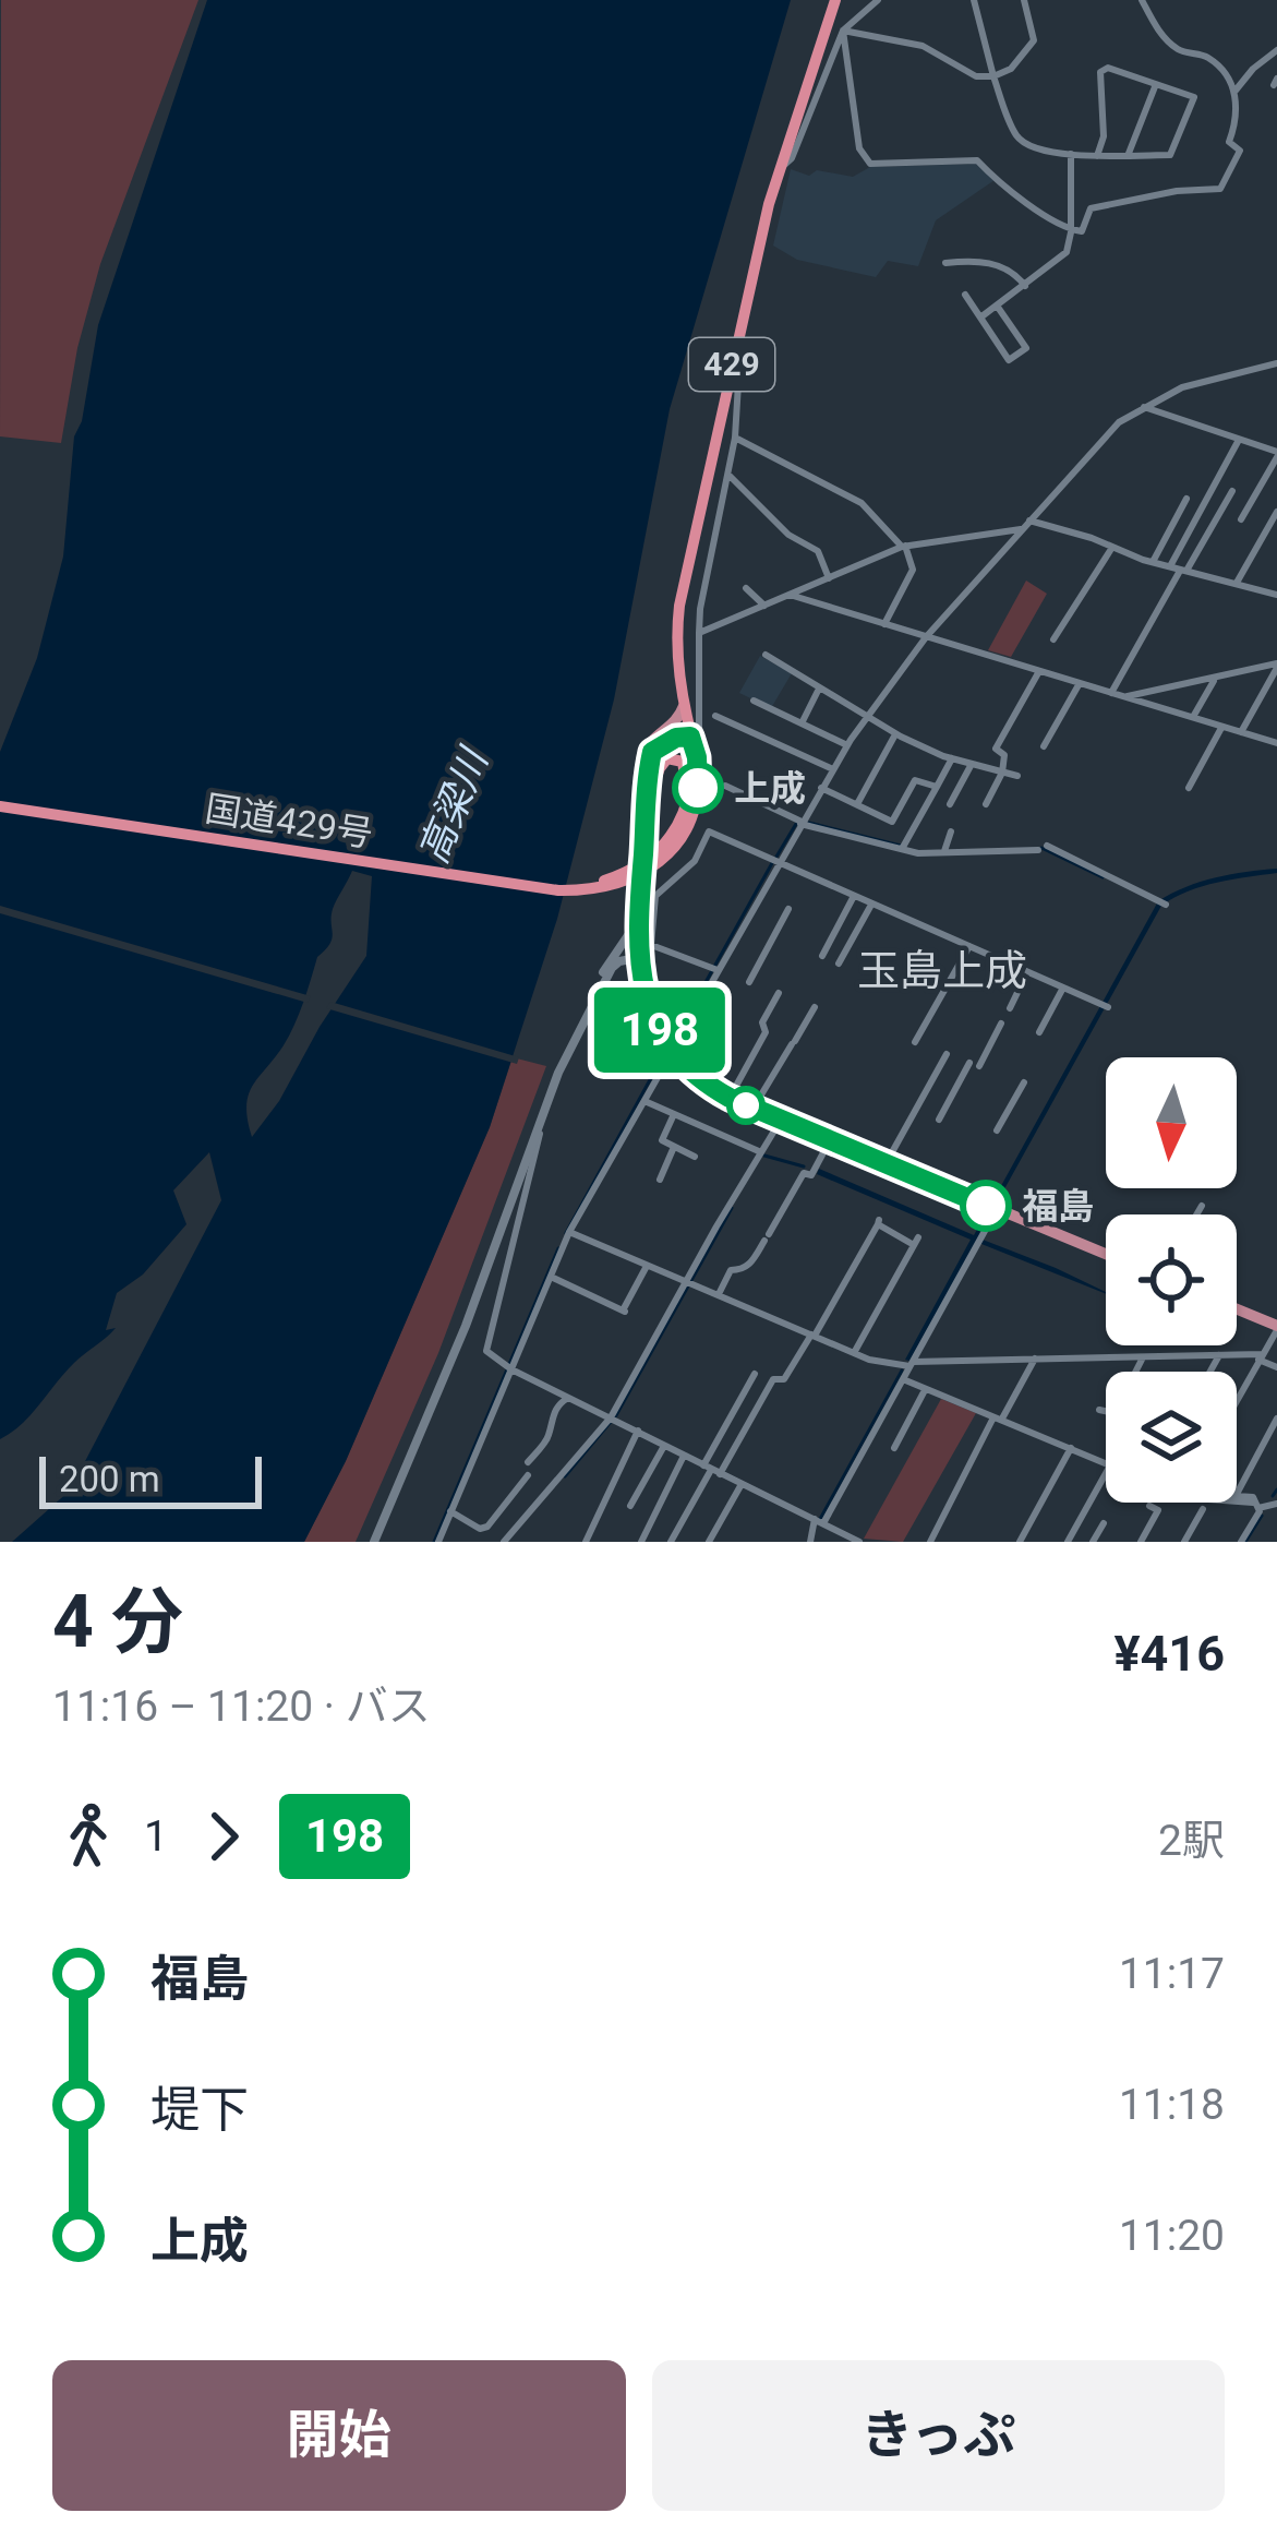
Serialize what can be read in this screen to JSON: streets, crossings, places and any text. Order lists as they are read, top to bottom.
{
  "streets": {
    "highway": ["429", "国道429号"]
  },
  "crossings": [
    ["429", "国道429号"]
  ],
  "districts": ["玉島上成"],
  "water": ["高梁川"],
  "places": ["上成", "福島"],
  "lines": ["bus line 198"],
  "scale_bar": "200 m",
  "north": "bottom",
  "page": {
    "on_map": "198",
    "scale": "200 m",
    "heading": ["4 分", "11:16 – 11:20 · バス", "¥416"],
    "legs": ["1", "198", "2駅"],
    "list": [
      {
        "name": "福島",
        "value": "11:17"
      },
      {
        "name": "堤下",
        "value": "11:18"
      },
      {
        "name": "上成",
        "value": "11:20"
      }
    ],
    "buttons": ["開始", "きっぷ"]
  }
}
